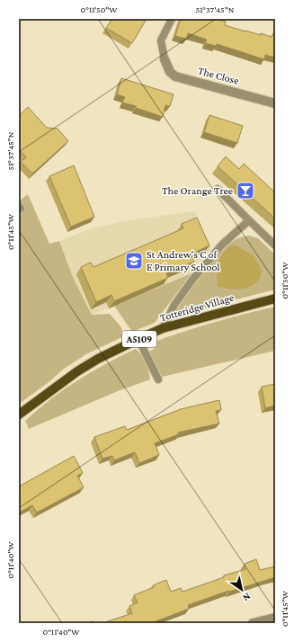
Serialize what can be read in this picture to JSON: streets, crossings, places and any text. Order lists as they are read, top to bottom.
{
  "streets": {
    "main road": ["Totteridge Village", "A5109"],
    "street": ["The Close"]
  },
  "places": {
    "bar": ["The Orange Tree"],
    "school or university": ["St Andrew's C of E Primary School"]
  },
  "north": "bottom right",
  "coordinates": [
    "0°11'50\"W",
    "51°37'45\"N",
    "0°11'45\"W",
    "0°11'40\"W"
  ]
}
